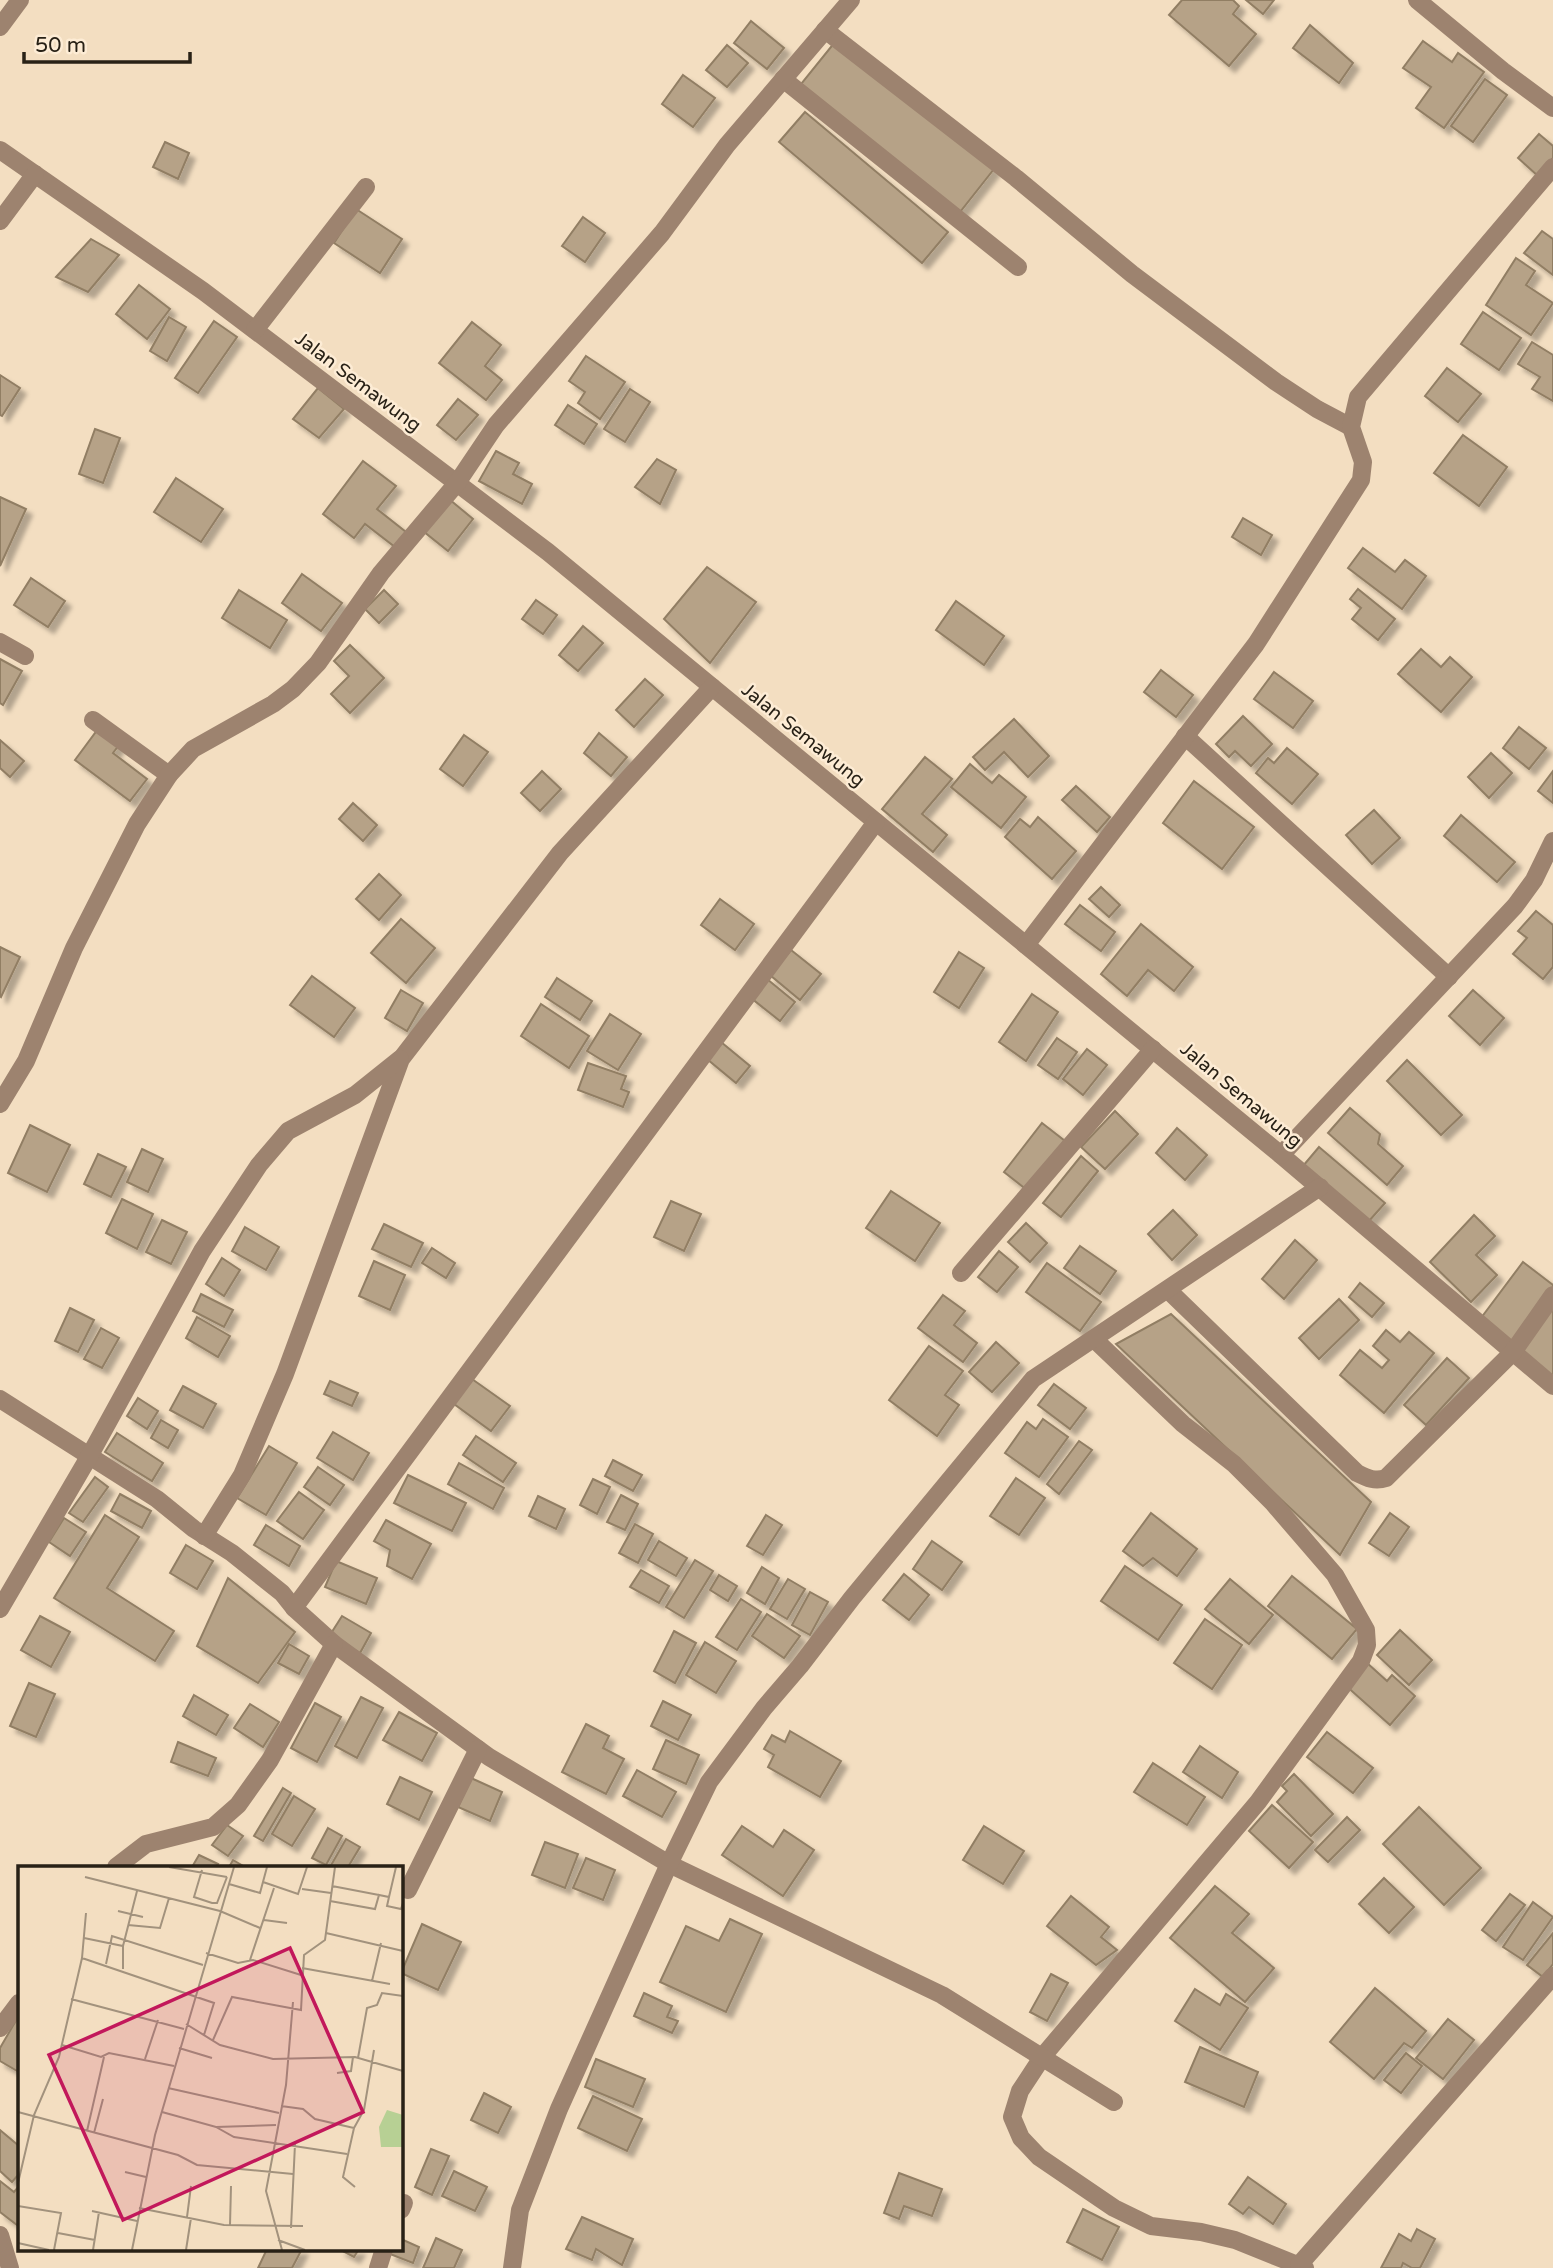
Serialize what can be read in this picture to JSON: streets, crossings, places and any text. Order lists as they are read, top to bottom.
{
  "streets": {
    "street": ["Jalan Semawung"]
  },
  "scale_bar": "50 m"
}
